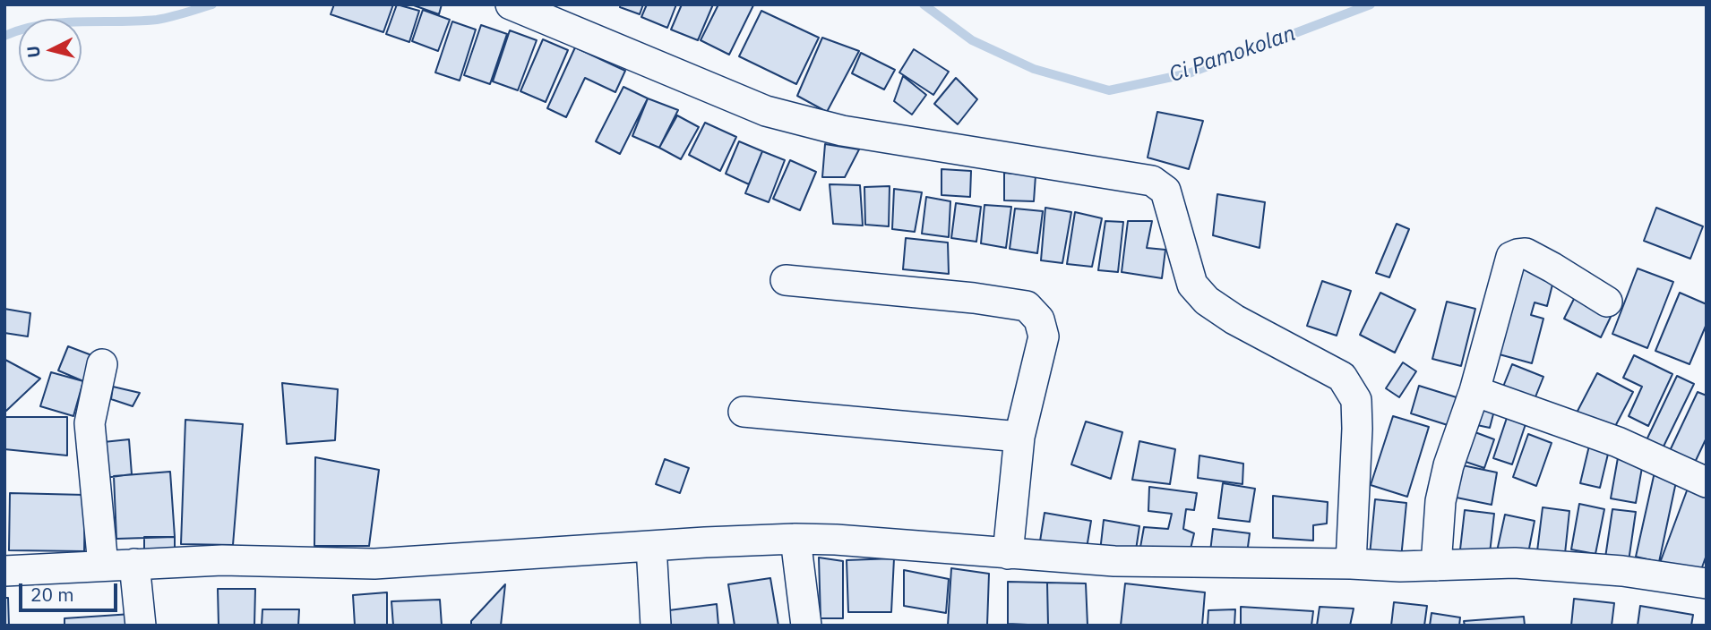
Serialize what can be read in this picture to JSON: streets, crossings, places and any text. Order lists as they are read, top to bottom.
{
  "water": ["Ci Pamokolan"],
  "scale_bar": "20 m",
  "north": "left"
}
